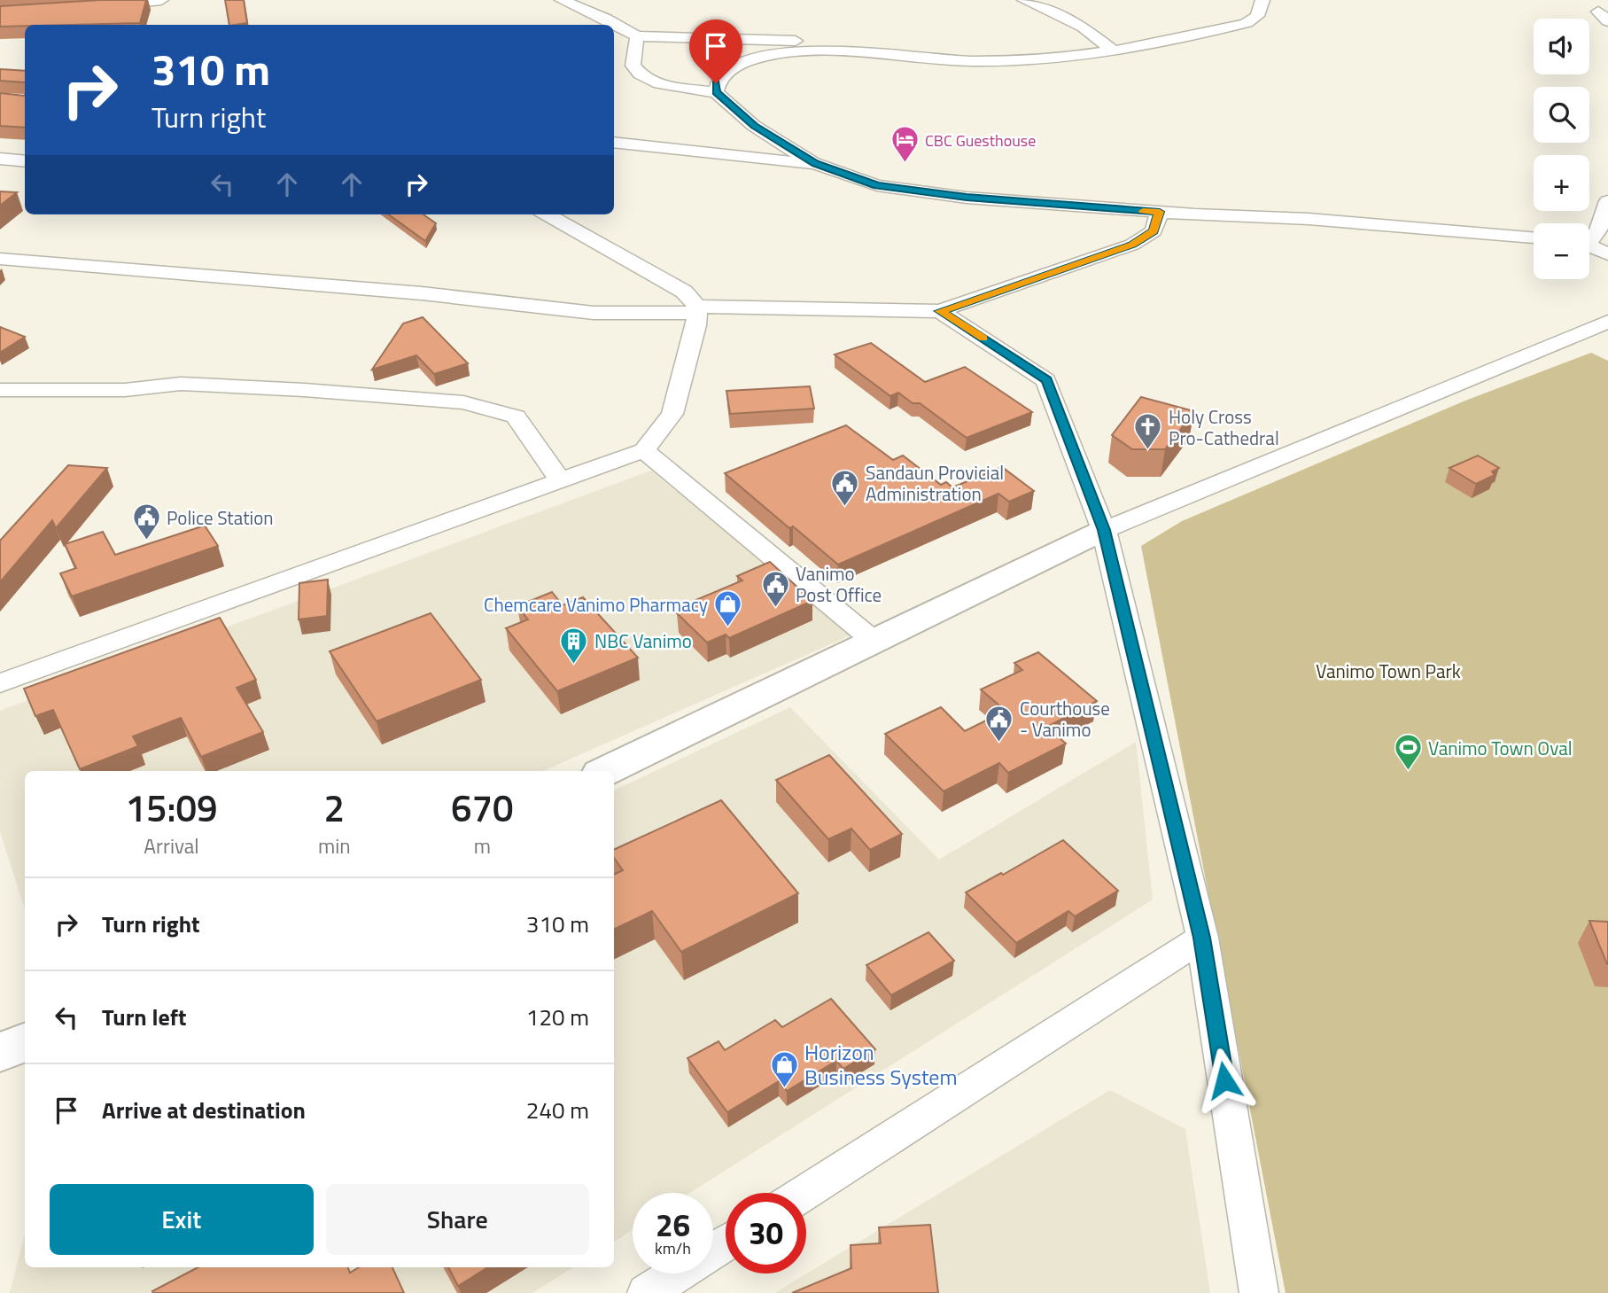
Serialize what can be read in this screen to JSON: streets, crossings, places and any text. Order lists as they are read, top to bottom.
{
  "parks": ["Vanimo Town Park"],
  "places": {
    "hotel": ["CBC Guesthouse"],
    "church": ["Holy Cross Pro-Cathedral"],
    "public building": [
      "Sandaun Provicial Administration",
      "Police Station",
      "Vanimo Post Office",
      "Courthouse - Vanimo"
    ],
    "shop": ["Chemcare Vanimo Pharmacy", "Horizon Business System"],
    "building": ["NBC Vanimo"],
    "sports": ["Vanimo Town Oval"]
  },
  "page": {
    "map_buttons": ["+", "−"],
    "turn": ["310 m", "Turn right"],
    "eta": [
      "15:09",
      "Arrival",
      "2",
      "min",
      "670",
      "m"
    ],
    "list": [
      {
        "name": "Turn right",
        "value": "310 m"
      },
      {
        "name": "Turn left",
        "value": "120 m"
      },
      {
        "name": "Arrive at destination",
        "value": "240 m"
      }
    ],
    "buttons": ["Exit", "Share"],
    "speed": "26 km/h",
    "limit": "30"
  }
}
